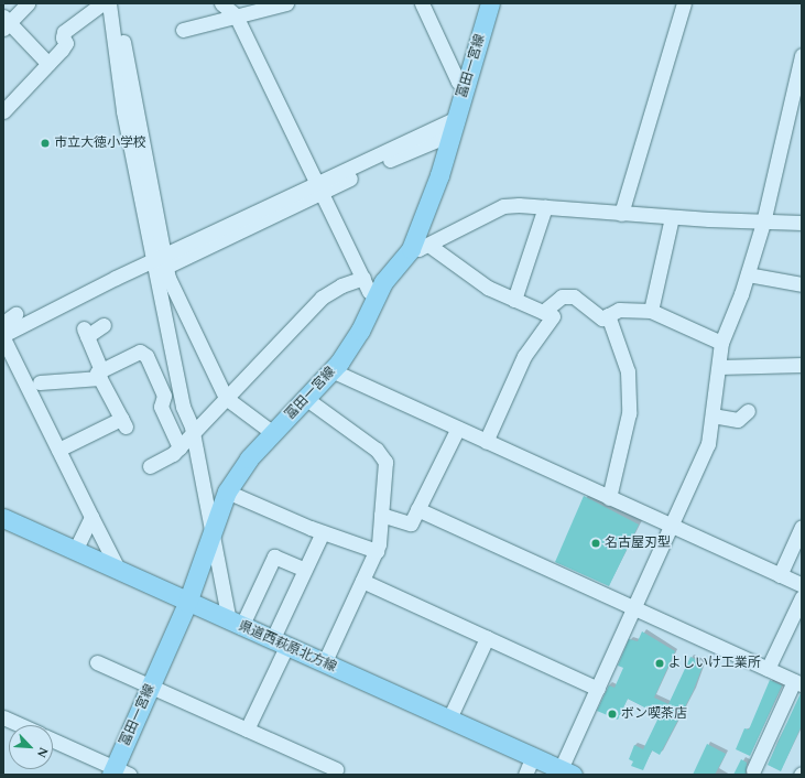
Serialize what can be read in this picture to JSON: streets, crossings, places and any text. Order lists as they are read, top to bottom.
{
  "streets": {
    "main road": ["冨田一宮線", "県道西萩原北方線"]
  },
  "crossings": [
    ["冨田一宮線", "県道西萩原北方線"]
  ],
  "places": [
    "市立大徳小学校",
    "名古屋刃型",
    "よしいけ工業所",
    "ボン喫茶店"
  ],
  "north": "bottom right"
}
